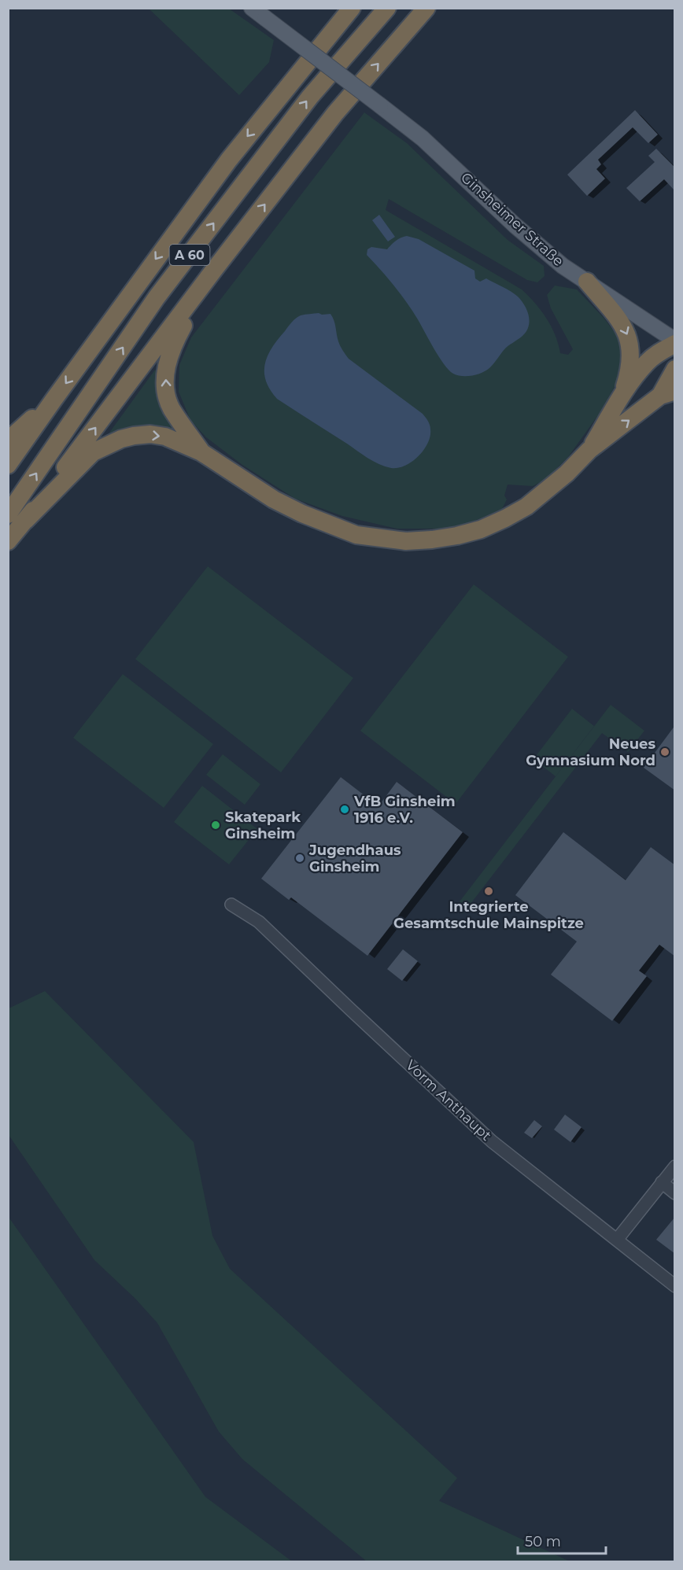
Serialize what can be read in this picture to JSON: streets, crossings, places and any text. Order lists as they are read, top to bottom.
{
  "streets": {
    "highway": ["A 60"],
    "main road": ["Ginsheimer Straße"],
    "street": ["Vorm Anthaupt"]
  },
  "places": [
    "Neues Gymnasium Nord",
    "VfB Ginsheim 1916 e.V.",
    "Skatepark Ginsheim",
    "Jugendhaus Ginsheim",
    "Integrierte Gesamtschule Mainspitze"
  ],
  "scale_bar": "50 m"
}
